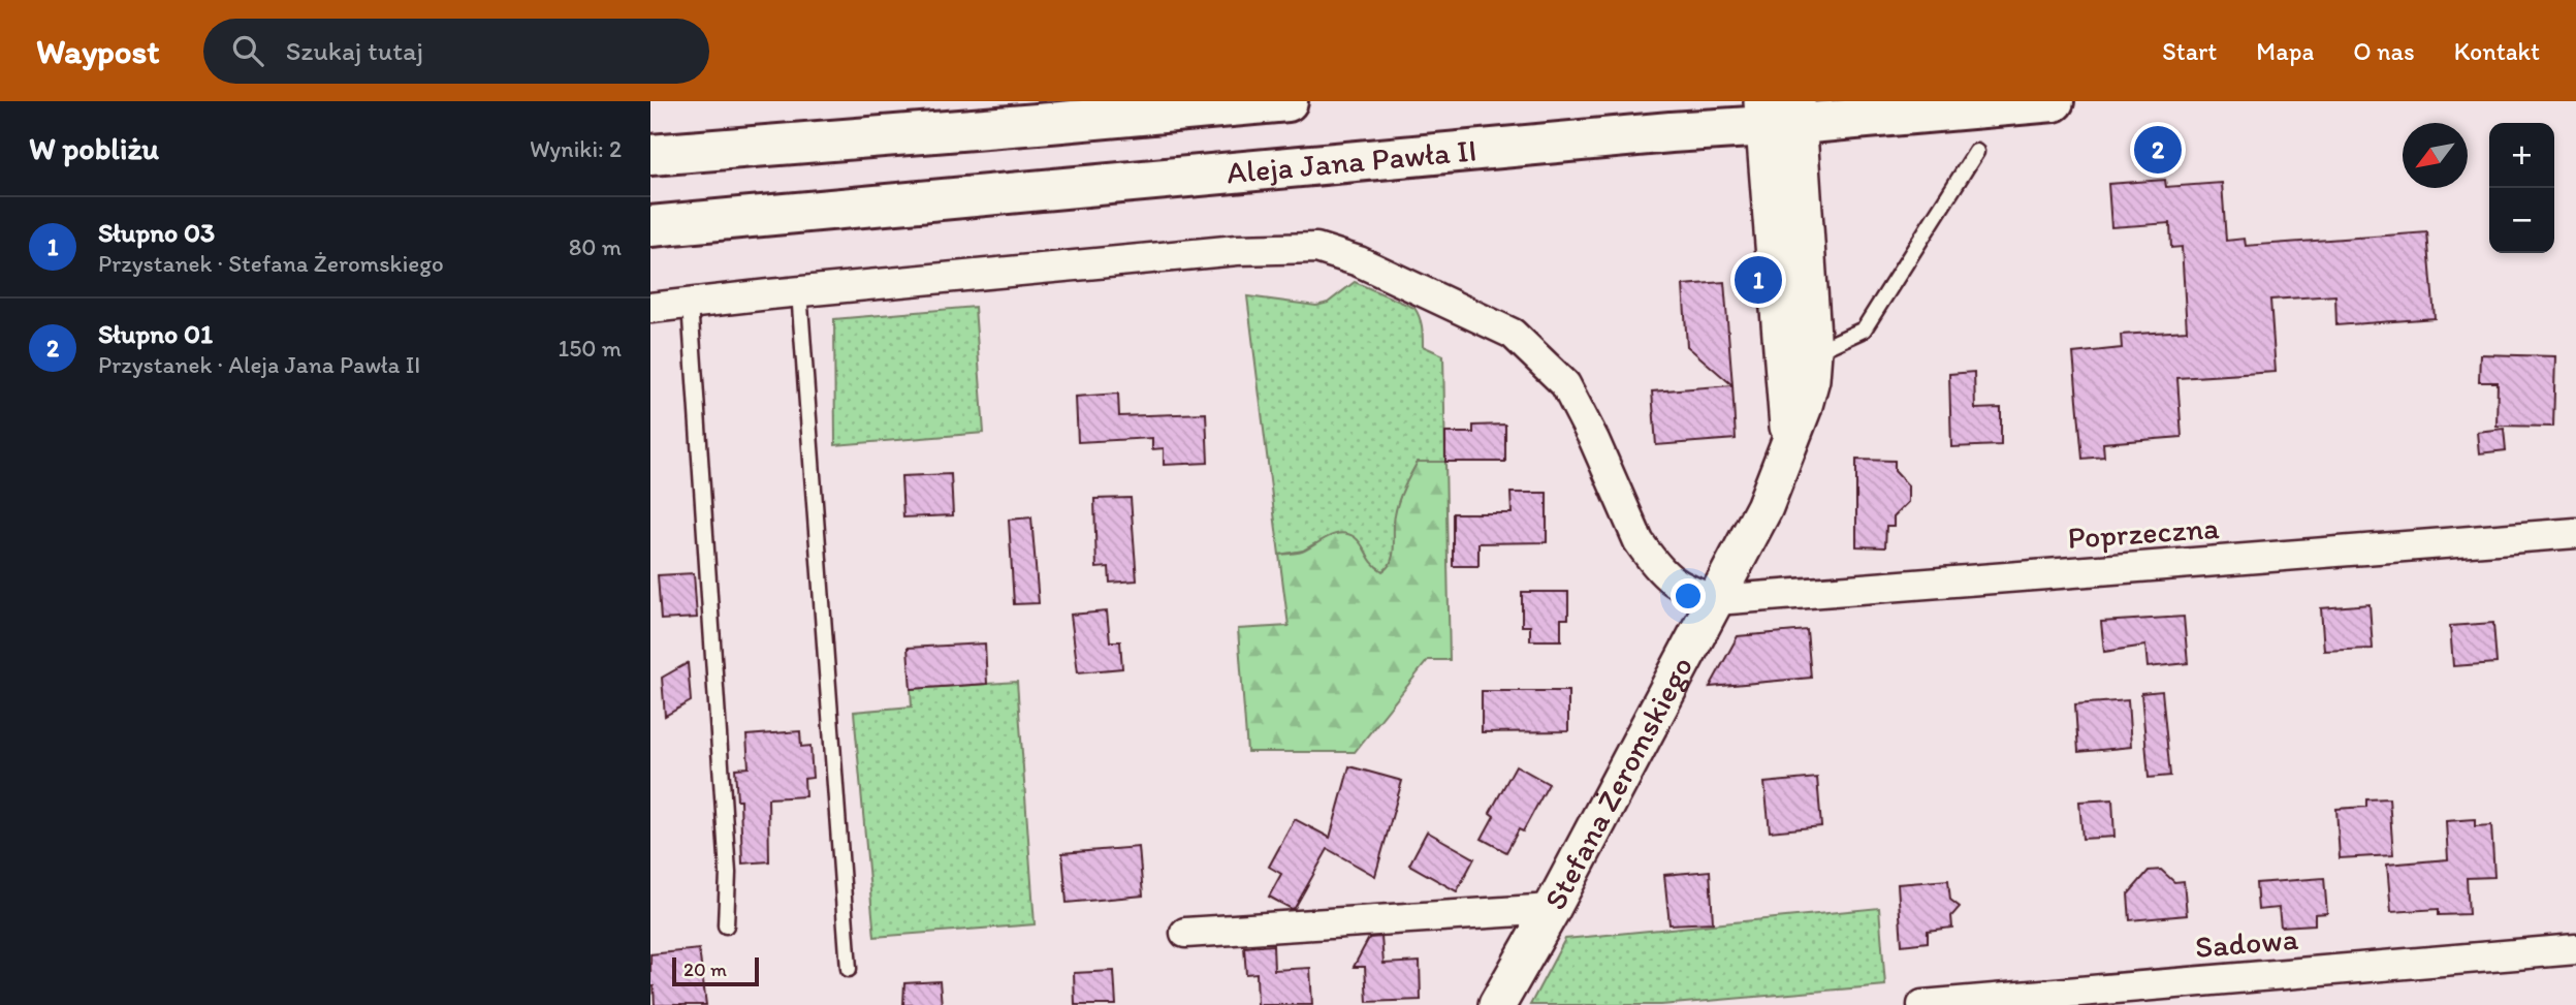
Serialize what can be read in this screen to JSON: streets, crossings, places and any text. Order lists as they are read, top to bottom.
{
  "streets": {
    "main road": ["Aleja Jana Pawła II"],
    "street": ["Poprzeczna", "Stefana Żeromskiego", "Sadowa"]
  },
  "crossings": [
    ["Aleja Jana Pawła II", "Stefana Żeromskiego"],
    ["Poprzeczna", "Stefana Żeromskiego"]
  ],
  "scale_bar": "20 m",
  "north": "bottom left",
  "page": {
    "header": "Waypost",
    "search": "Szukaj tutaj",
    "nav": [
      "Start",
      "Mapa",
      "O nas",
      "Kontakt"
    ],
    "heading": ["W pobliżu", "Wyniki: 2"],
    "pins": ["2", "1"],
    "map_buttons": ["+", "−"],
    "list": [
      {
        "mark": "1",
        "name": "Słupno 03",
        "note": "Przystanek · Stefana Żeromskiego",
        "value": "80 m"
      },
      {
        "mark": "2",
        "name": "Słupno 01",
        "note": "Przystanek · Aleja Jana Pawła II",
        "value": "150 m"
      }
    ],
    "scale": "20 m"
  }
}
